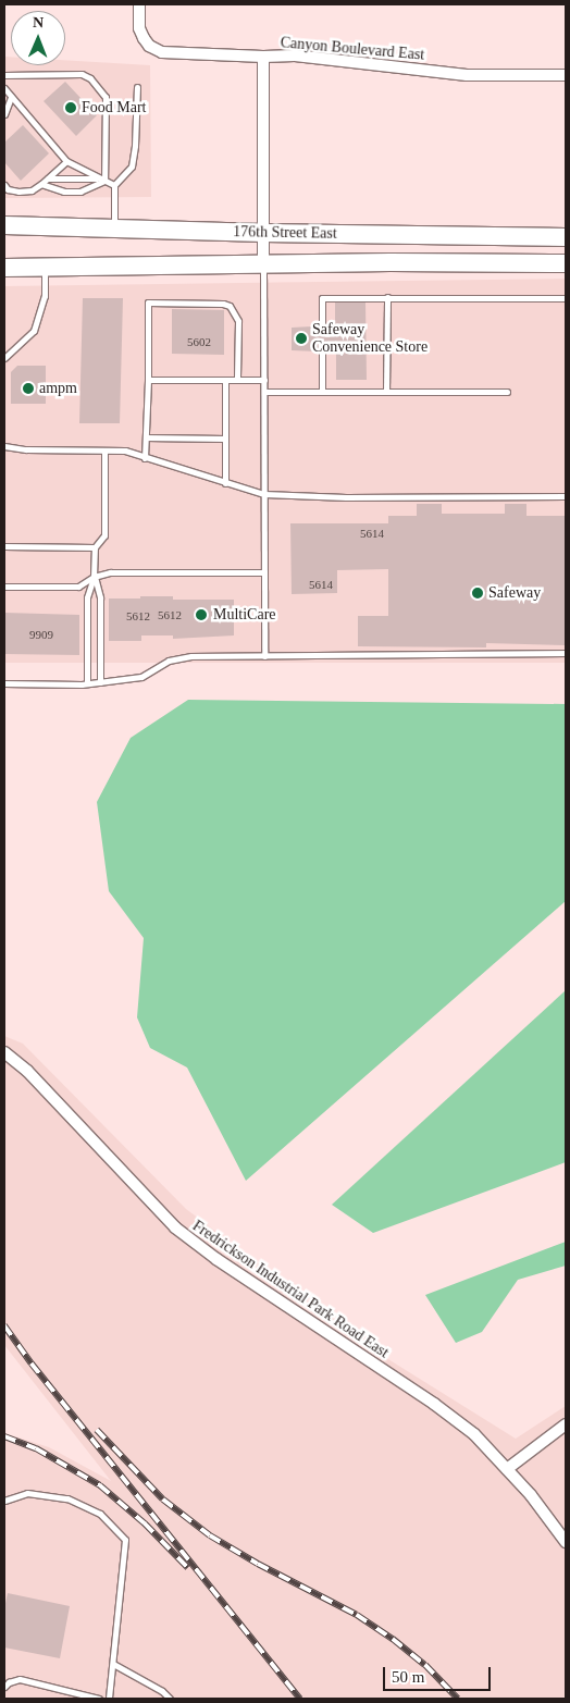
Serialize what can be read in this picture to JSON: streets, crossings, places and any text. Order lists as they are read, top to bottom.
{
  "streets": {
    "main road": ["176th Street East"],
    "street": ["Canyon Boulevard East", "Fredrickson Industrial Park Road East"]
  },
  "places": [
    "Food Mart",
    "Safeway Convenience Store",
    "ampm",
    "Safeway",
    "MultiCare"
  ],
  "house_numbers": [
    "5602",
    "5614",
    "5614",
    "5612",
    "5612",
    "9909"
  ],
  "scale_bar": "50 m",
  "north": "top"
}
